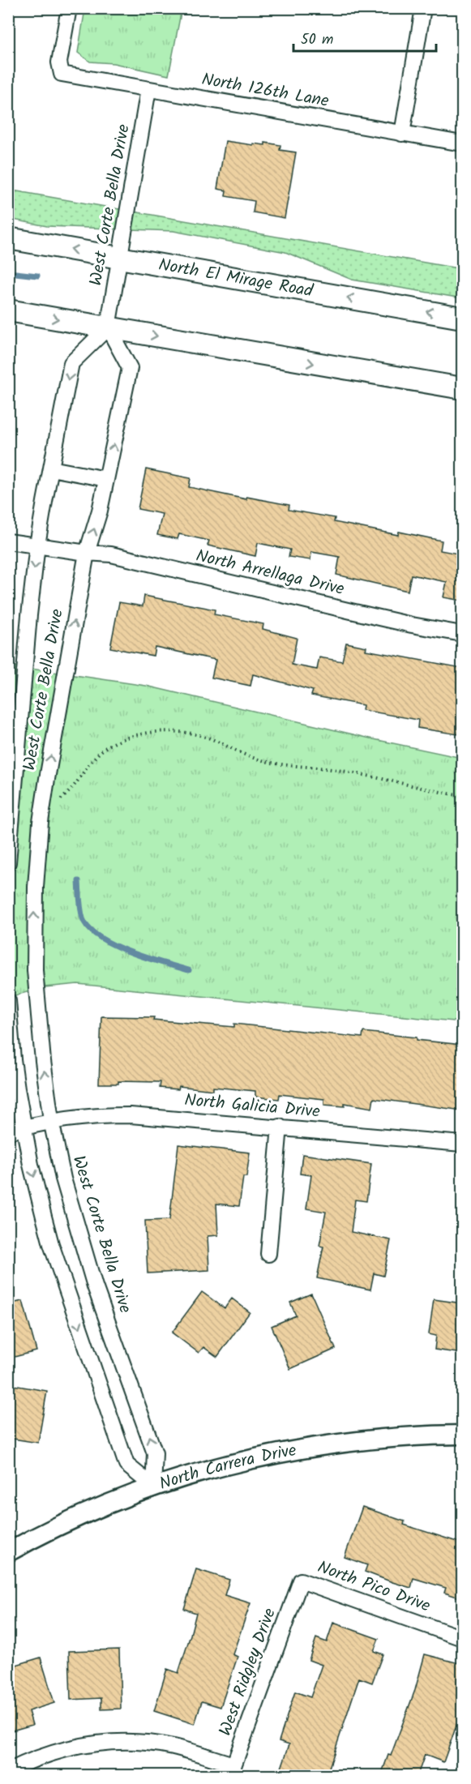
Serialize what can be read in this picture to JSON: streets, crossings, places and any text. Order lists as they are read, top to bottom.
{
  "streets": {
    "main road": ["North El Mirage Road"],
    "street": [
      "North 126th Lane",
      "West Corte Bella Drive",
      "North Arrellaga Drive",
      "North Galicia Drive",
      "North Carrera Drive",
      "North Pico Drive",
      "West Ridgley Drive"
    ]
  },
  "crossings": [
    ["North 126th Lane", "West Corte Bella Drive"],
    ["West Corte Bella Drive", "North El Mirage Road"],
    ["West Corte Bella Drive", "North Arrellaga Drive"],
    ["West Corte Bella Drive", "North Galicia Drive"],
    ["West Corte Bella Drive", "North Carrera Drive"],
    ["North Pico Drive", "West Ridgley Drive"]
  ],
  "scale_bar": "50 m"
}
